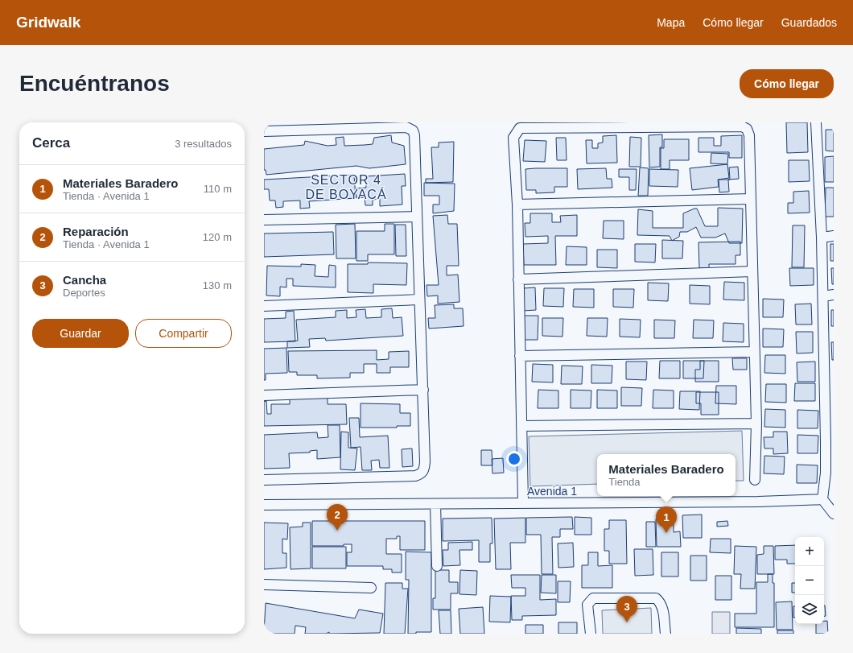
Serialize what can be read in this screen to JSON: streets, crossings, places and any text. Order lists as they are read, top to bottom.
{
  "streets": {
    "street": ["Avenida 1"]
  },
  "districts": ["SECTOR 4 DE BOYACÁ"],
  "page": {
    "header": "Gridwalk",
    "nav": ["Mapa", "Cómo llegar", "Guardados"],
    "buttons": [
      "Cómo llegar",
      ["Guardar", "Compartir"]
    ],
    "title": "Encuéntranos",
    "heading": ["Cerca", "3 resultados"],
    "list": [
      {
        "mark": "1",
        "name": "Materiales Baradero",
        "note": "Tienda · Avenida 1",
        "value": "110 m"
      },
      {
        "mark": "2",
        "name": "Reparación",
        "note": "Tienda · Avenida 1",
        "value": "120 m"
      },
      {
        "mark": "3",
        "name": "Cancha",
        "note": "Deportes",
        "value": "130 m"
      }
    ],
    "popup": ["Materiales Baradero", "Tienda"],
    "pins": ["2", "1", "3"],
    "map_buttons": ["+", "−"]
  }
}
